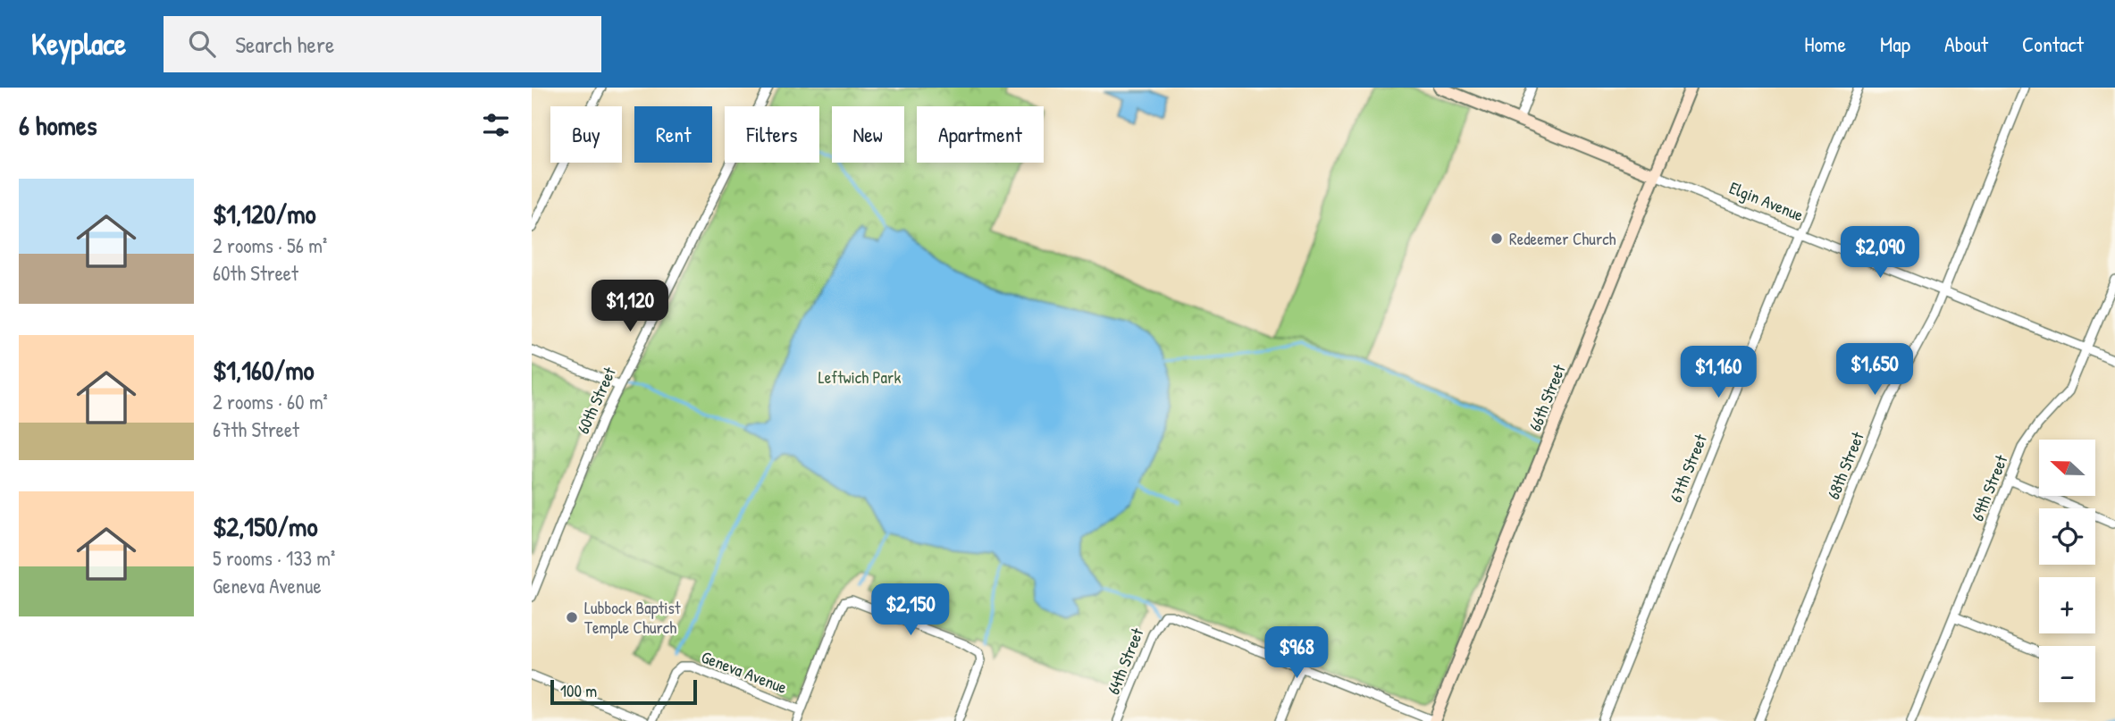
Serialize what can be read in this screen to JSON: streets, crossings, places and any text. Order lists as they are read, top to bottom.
{
  "streets": {
    "street": [
      "Elgin Avenue",
      "66th Street",
      "60th Street",
      "68th Street",
      "67th Street",
      "69th Street",
      "64th Street",
      "Geneva Avenue"
    ]
  },
  "crossings": [
    ["Elgin Avenue", "66th Street"],
    ["Elgin Avenue", "68th Street"],
    ["Elgin Avenue", "67th Street"],
    ["Elgin Avenue", "69th Street"]
  ],
  "parks": ["Leftwich Park"],
  "places": ["Redeemer Church", "Lubbock Baptist Temple Church"],
  "scale_bar": "100 m",
  "north": "left",
  "page": {
    "header": "Keyplace",
    "search": "Search here",
    "nav": [
      "Home",
      "Map",
      "About",
      "Contact"
    ],
    "heading": "6 homes",
    "chip": [
      "Buy",
      "Rent",
      "Filters",
      "New",
      "Apartment"
    ],
    "list": [
      {
        "name": "$1,120/mo",
        "note": "2 rooms · 56 m² · 60th Street"
      },
      {
        "name": "$1,160/mo",
        "note": "2 rooms · 60 m² · 67th Street"
      },
      {
        "name": "$2,150/mo",
        "note": "5 rooms · 133 m² · Geneva Avenue"
      }
    ],
    "price": [
      "$2,090",
      "$1,120",
      "$1,650",
      "$1,160",
      "$2,150",
      "$968"
    ],
    "map_buttons": ["+", "−"],
    "scale": "100 m"
  }
}
